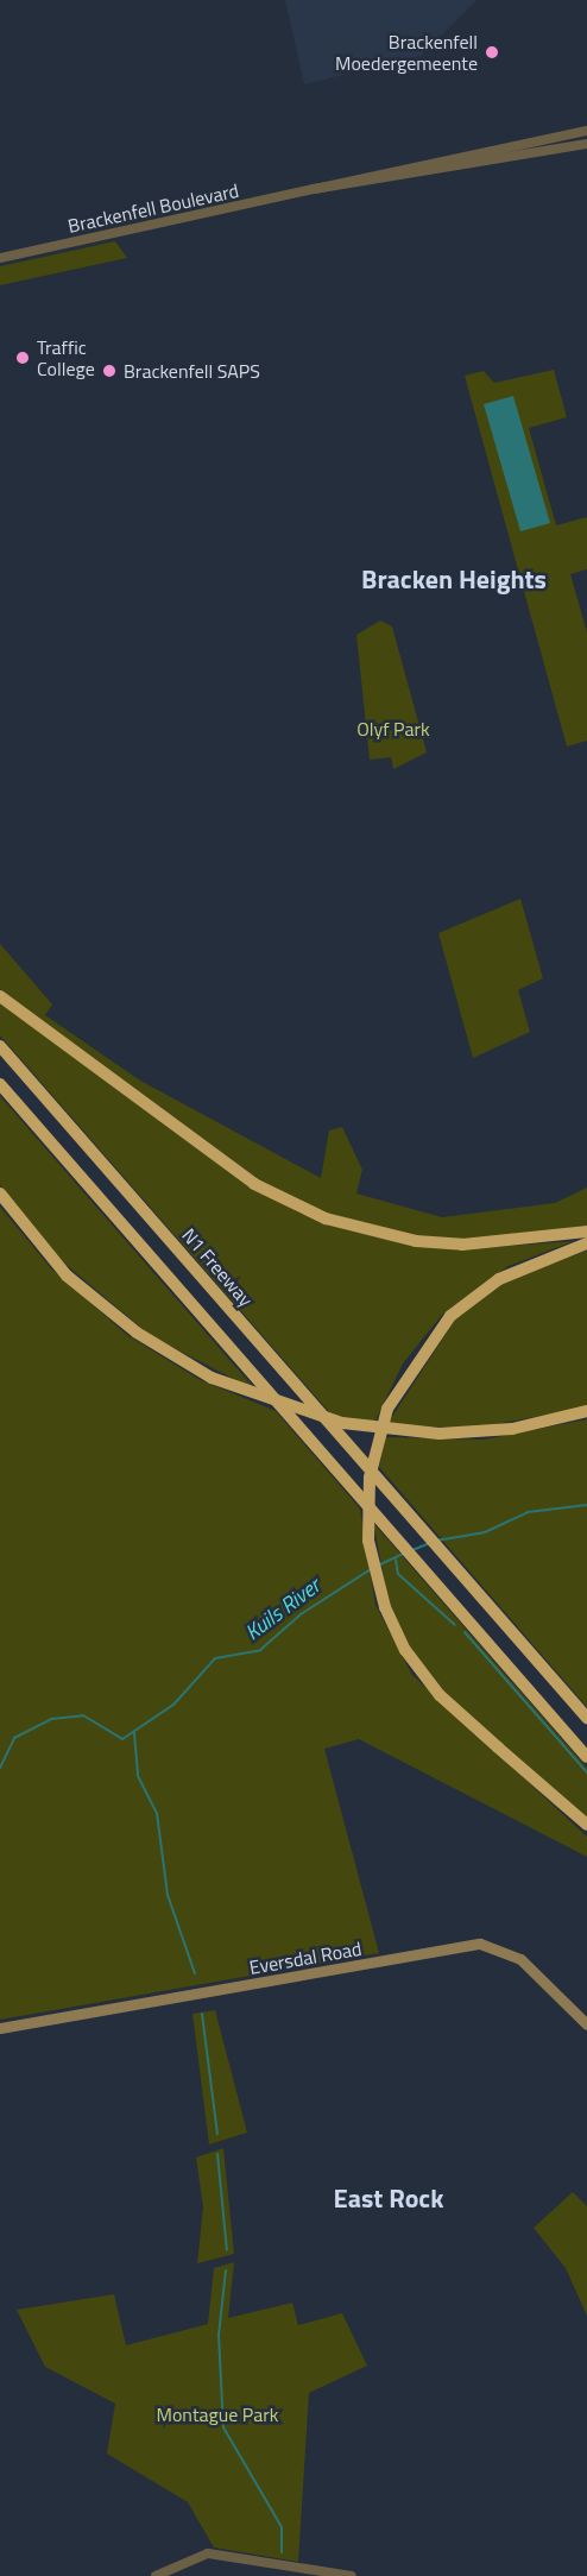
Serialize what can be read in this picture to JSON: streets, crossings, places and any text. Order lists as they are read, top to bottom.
{
  "streets": {
    "highway": ["N1 Freeway"],
    "main road": ["Eversdal Road"],
    "street": ["Brackenfell Boulevard"]
  },
  "districts": ["Bracken Heights", "East Rock"],
  "water": ["Kuils River"],
  "parks": ["Olyf Park", "Montague Park"],
  "places": ["Brackenfell Moedergemeente", "Traffic College", "Brackenfell SAPS"]
}
